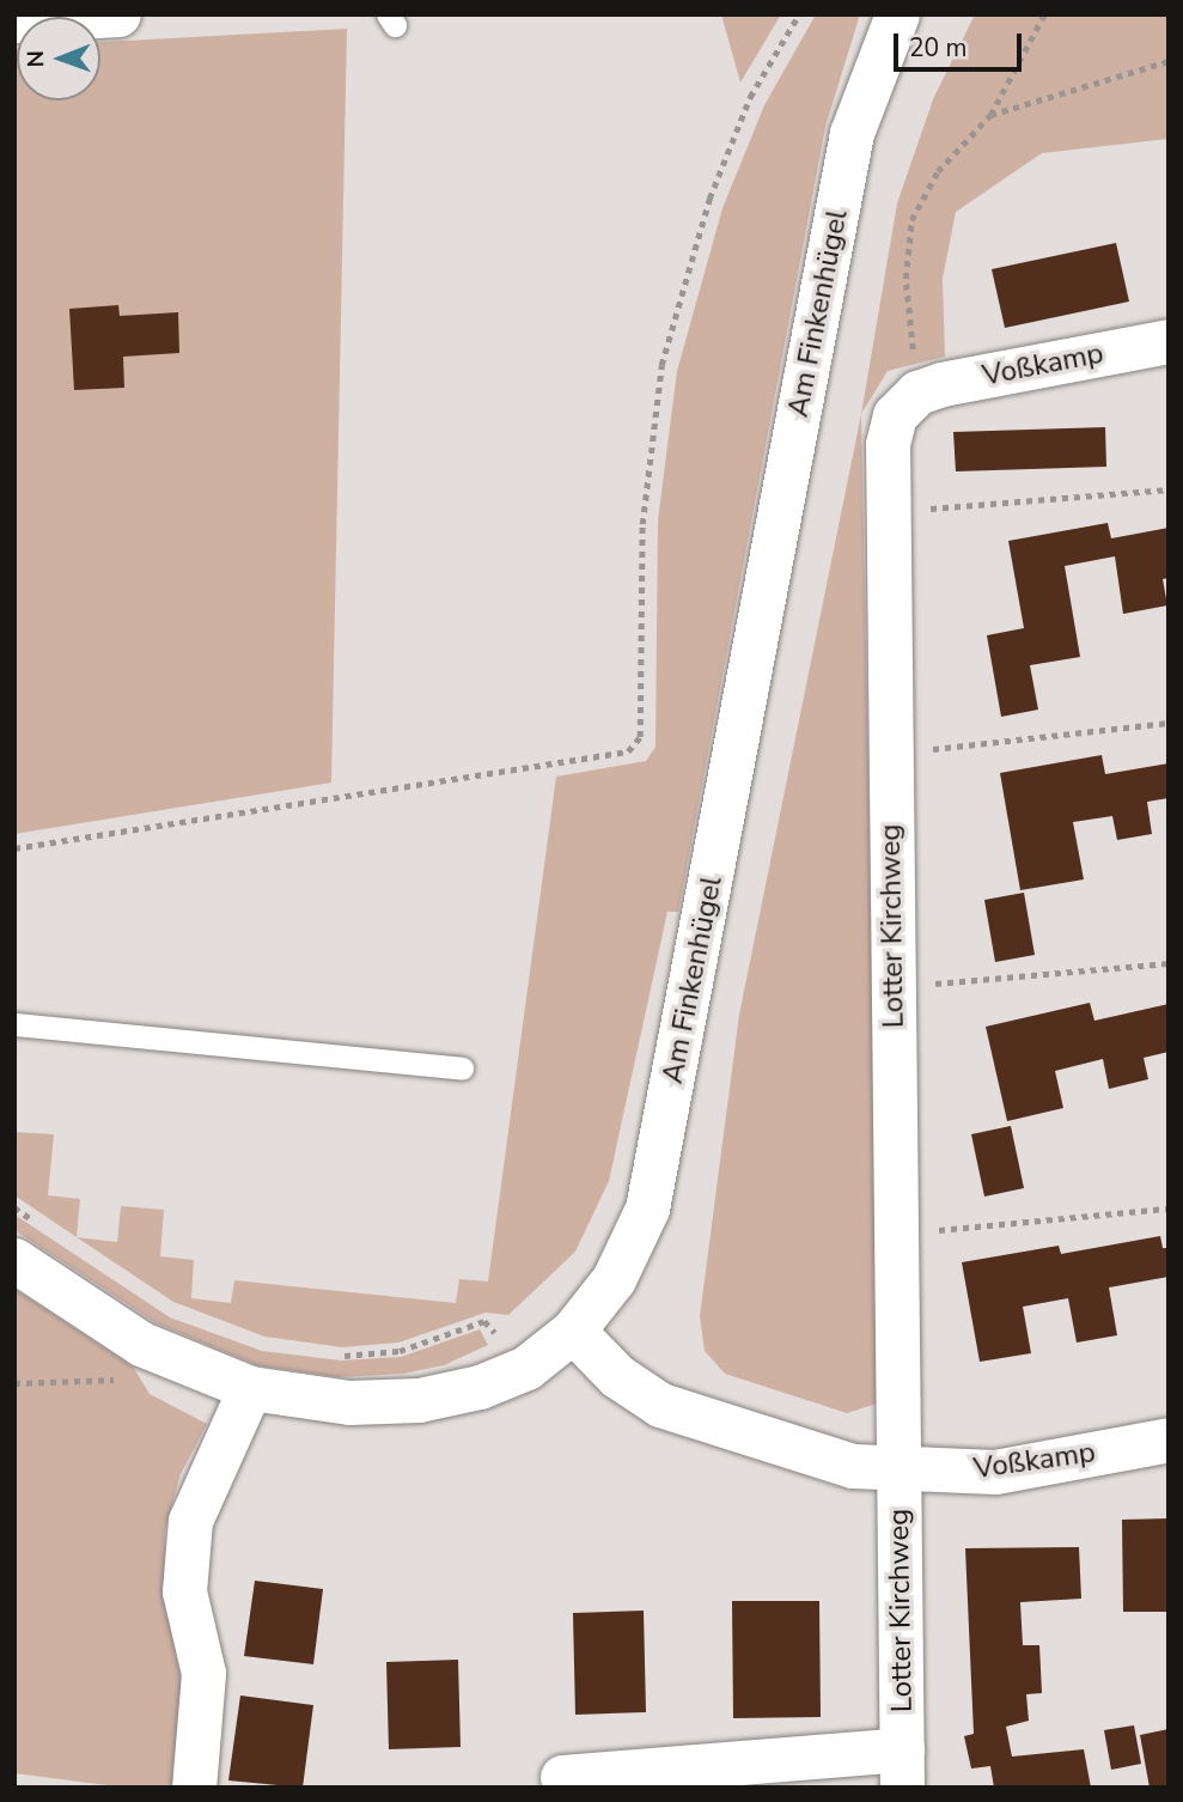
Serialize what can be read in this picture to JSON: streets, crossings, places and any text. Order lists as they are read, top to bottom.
{
  "streets": {
    "street": ["Am Finkenhügel", "Voßkamp", "Lotter Kirchweg"]
  },
  "crossings": [
    ["Am Finkenhügel", "Lotter Kirchweg"],
    ["Voßkamp", "Lotter Kirchweg"]
  ],
  "scale_bar": "20 m",
  "north": "left"
}
